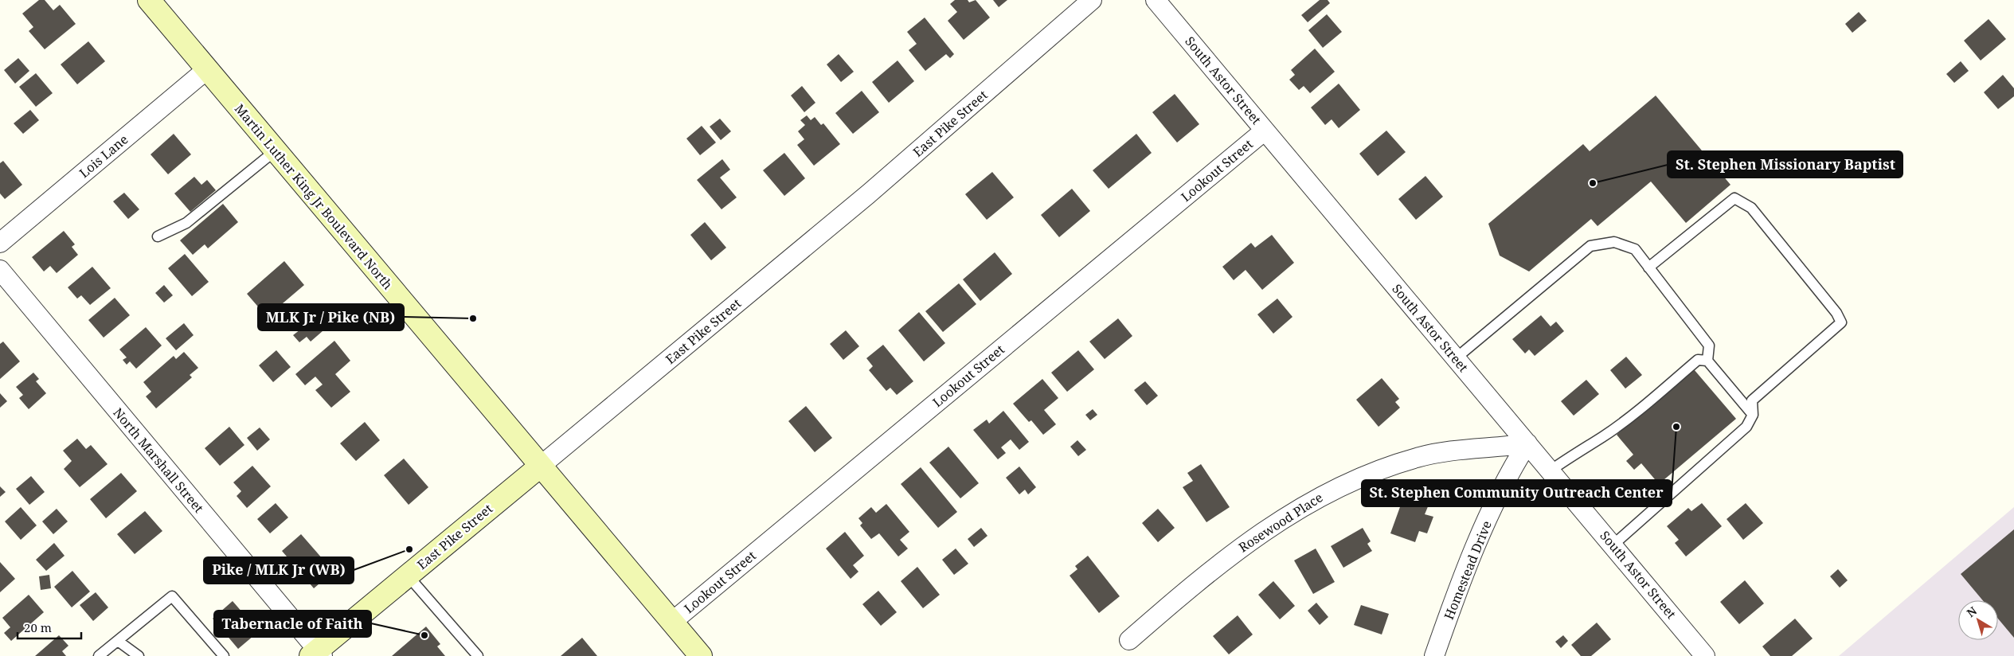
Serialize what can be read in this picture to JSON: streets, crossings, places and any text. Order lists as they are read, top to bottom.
{
  "streets": {
    "main road": ["East Pike Street", "Martin Luther King Jr Boulevard North"],
    "street": [
      "South Astor Street",
      "Lois Lane",
      "Lookout Street",
      "North Marshall Street",
      "Rosewood Place",
      "Homestead Drive"
    ]
  },
  "crossings": [
    ["South Astor Street", "Lookout Street"],
    ["South Astor Street", "Rosewood Place"],
    ["South Astor Street", "Homestead Drive"],
    ["East Pike Street", "Martin Luther King Jr Boulevard North"],
    ["East Pike Street", "North Marshall Street"],
    ["Lois Lane", "Martin Luther King Jr Boulevard North"],
    ["Lookout Street", "Martin Luther King Jr Boulevard North"],
    ["Rosewood Place", "Homestead Drive"]
  ],
  "places": [
    "St. Stephen Missionary Baptist",
    "MLK Jr / Pike (NB)",
    "St. Stephen Community Outreach Center",
    "Pike / MLK Jr (WB)",
    "Tabernacle of Faith"
  ],
  "scale_bar": "20 m",
  "north": "top left"
}
